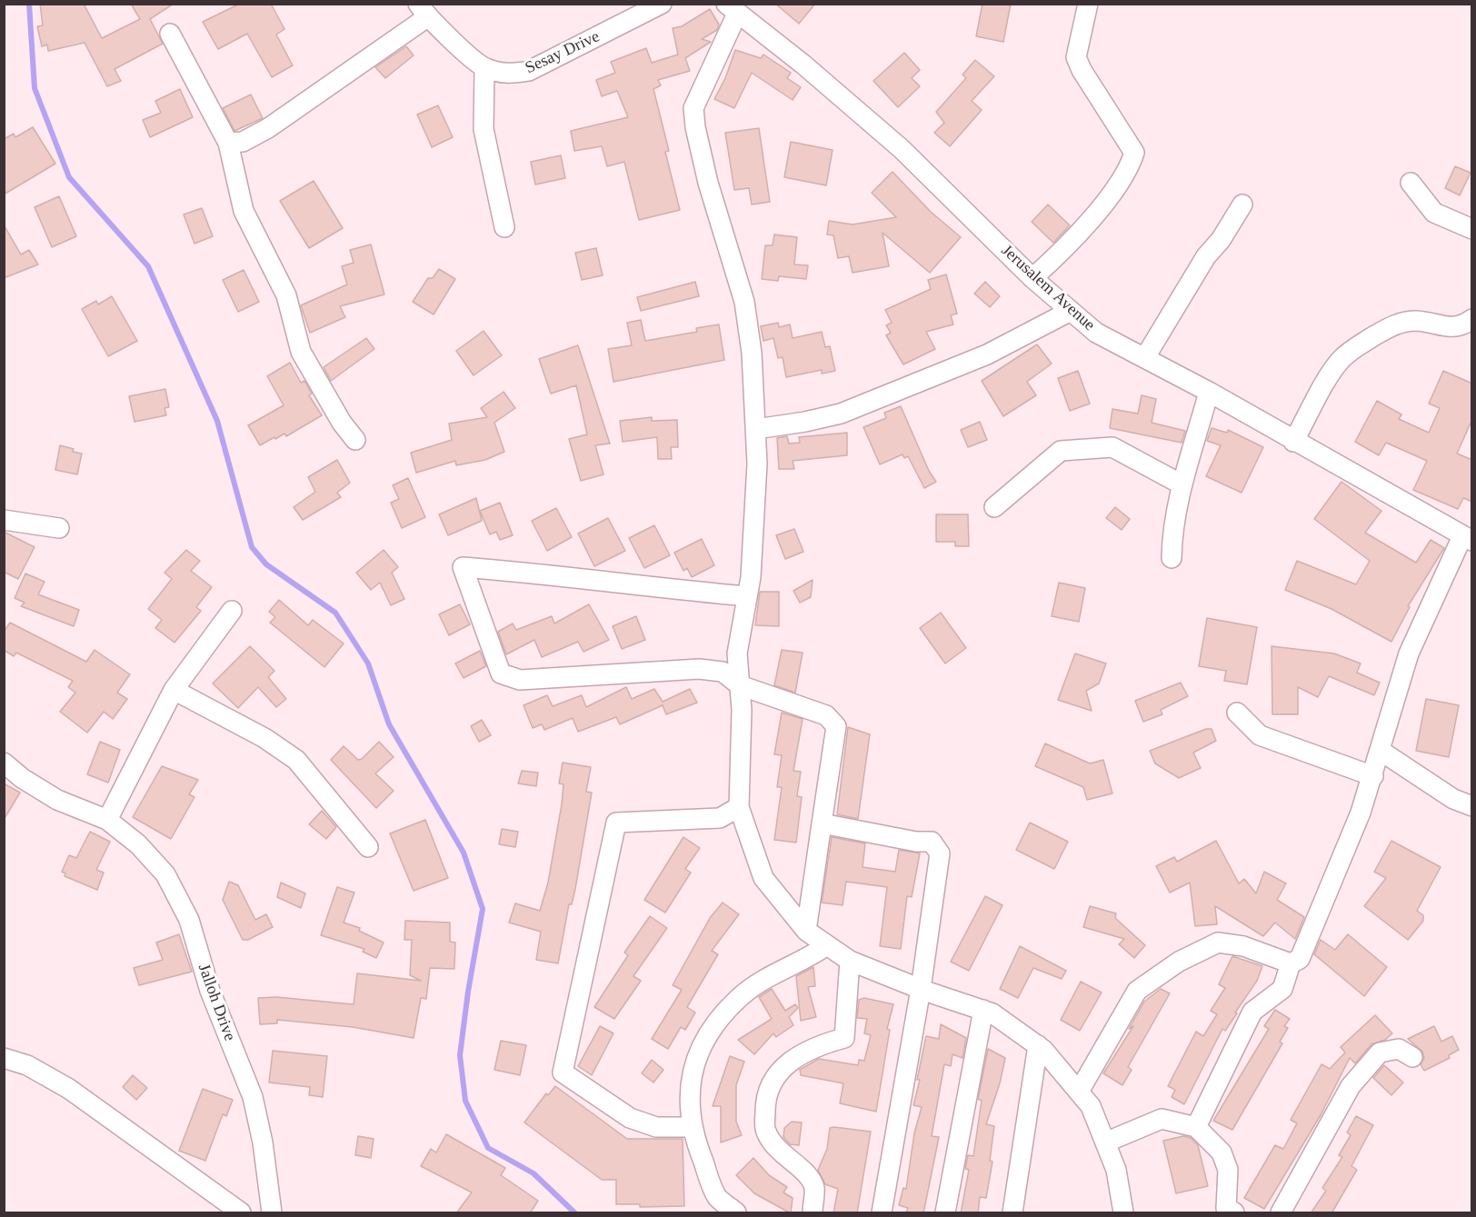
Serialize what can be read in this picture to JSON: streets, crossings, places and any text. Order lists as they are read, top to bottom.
{
  "streets": {
    "street": ["Sesay Drive", "Jerusalem Avenue", "Jalloh Drive"]
  }
}
